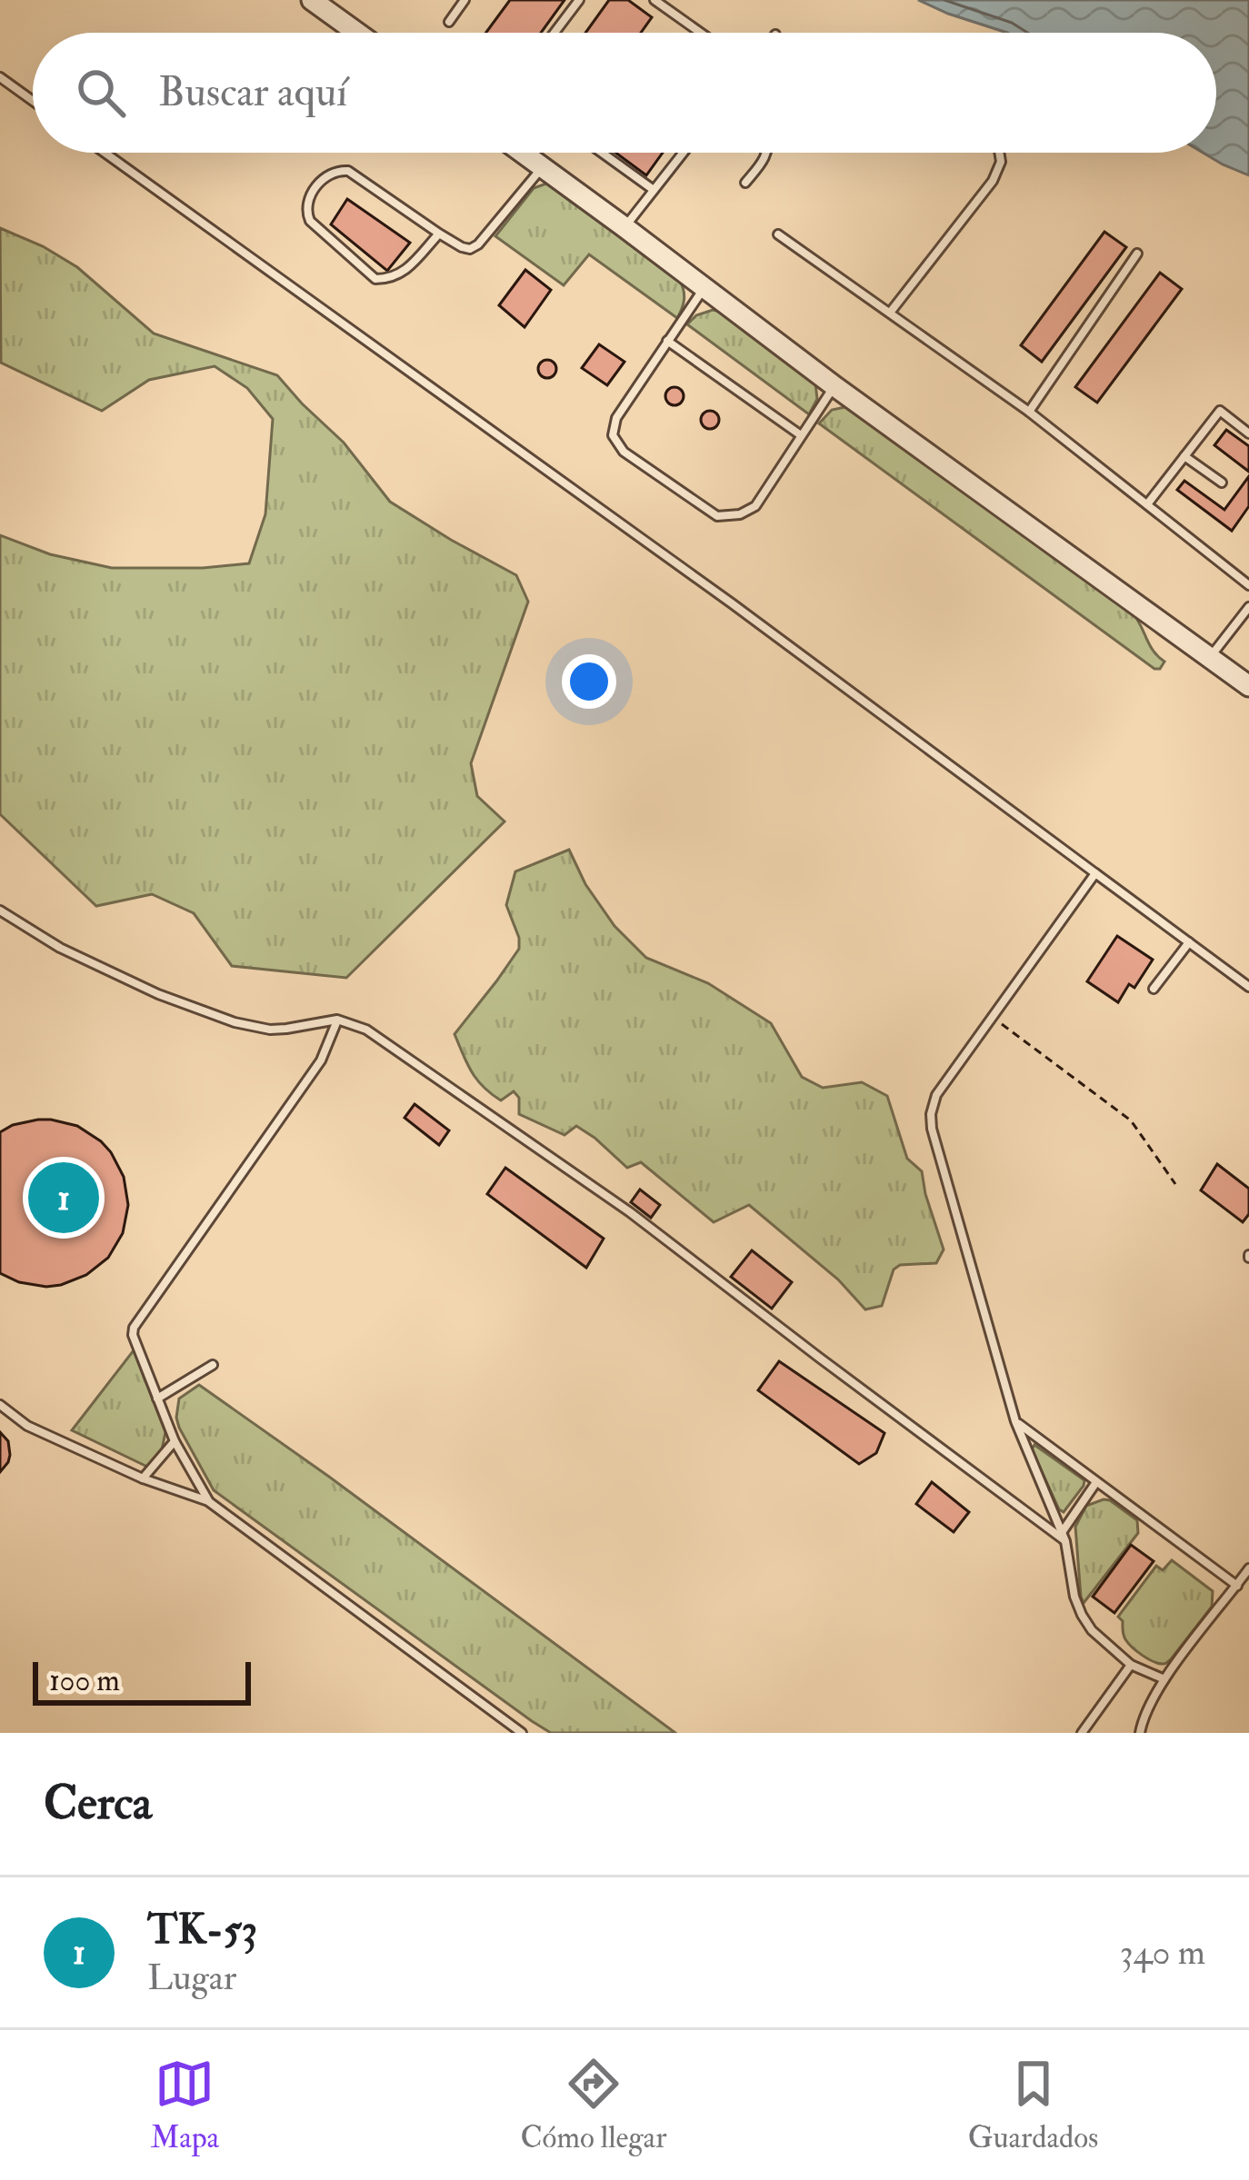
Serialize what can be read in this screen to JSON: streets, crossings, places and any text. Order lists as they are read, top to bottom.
{
  "scale_bar": "100 m",
  "page": {
    "search": "Buscar aquí",
    "pins": "1",
    "scale": "100 m",
    "heading": "Cerca",
    "list": [
      {
        "mark": "1",
        "name": "TK-53",
        "note": "Lugar",
        "value": "340 m"
      }
    ],
    "nav": ["Mapa", "Cómo llegar", "Guardados"]
  }
}
